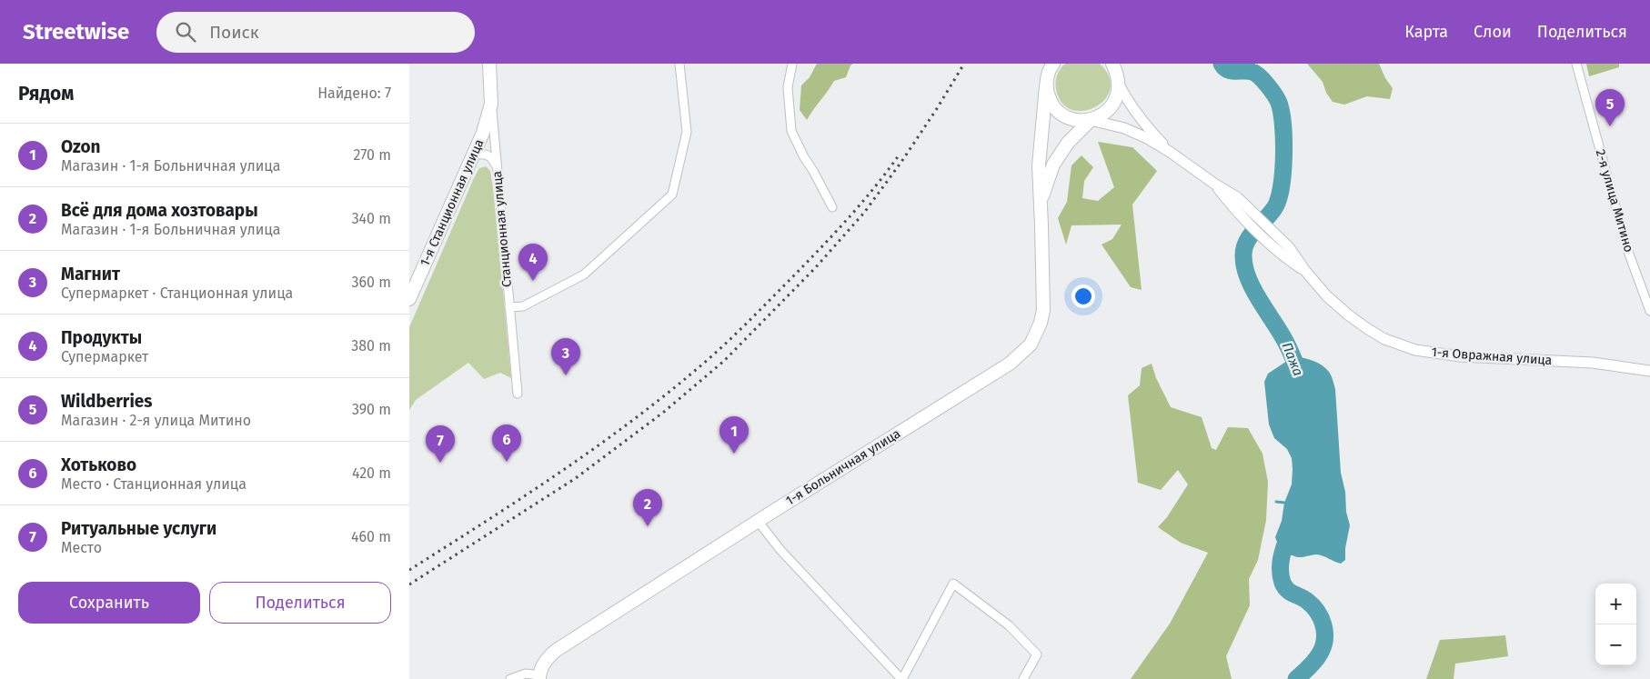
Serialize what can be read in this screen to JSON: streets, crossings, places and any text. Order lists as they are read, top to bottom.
{
  "streets": {
    "main road": ["1-я Станционная улица", "Станционная улица", "1-я Больничная улица"],
    "street": ["2-я улица Митино", "1-я Овражная улица"]
  },
  "crossings": [
    ["1-я Станционная улица", "Станционная улица"]
  ],
  "water": ["Пажа"],
  "page": {
    "header": "Streetwise",
    "search": "Поиск",
    "nav": ["Карта", "Слои", "Поделиться"],
    "heading": ["Рядом", "Найдено: 7"],
    "pins": [
      "5",
      "4",
      "3",
      "1",
      "6",
      "7",
      "2"
    ],
    "list": [
      {
        "mark": "1",
        "name": "Ozon",
        "note": "Магазин · 1-я Больничная улица",
        "value": "270 m"
      },
      {
        "mark": "2",
        "name": "Всё для дома хозтовары",
        "note": "Магазин · 1-я Больничная улица",
        "value": "340 m"
      },
      {
        "mark": "3",
        "name": "Магнит",
        "note": "Супермаркет · Станционная улица",
        "value": "360 m"
      },
      {
        "mark": "4",
        "name": "Продукты",
        "note": "Супермаркет",
        "value": "380 m"
      },
      {
        "mark": "5",
        "name": "Wildberries",
        "note": "Магазин · 2-я улица Митино",
        "value": "390 m"
      },
      {
        "mark": "6",
        "name": "Хотьково",
        "note": "Место · Станционная улица",
        "value": "420 m"
      },
      {
        "mark": "7",
        "name": "Ритуальные услуги",
        "note": "Место",
        "value": "460 m"
      }
    ],
    "buttons": ["Сохранить", "Поделиться"],
    "map_buttons": ["+", "−"]
  }
}
